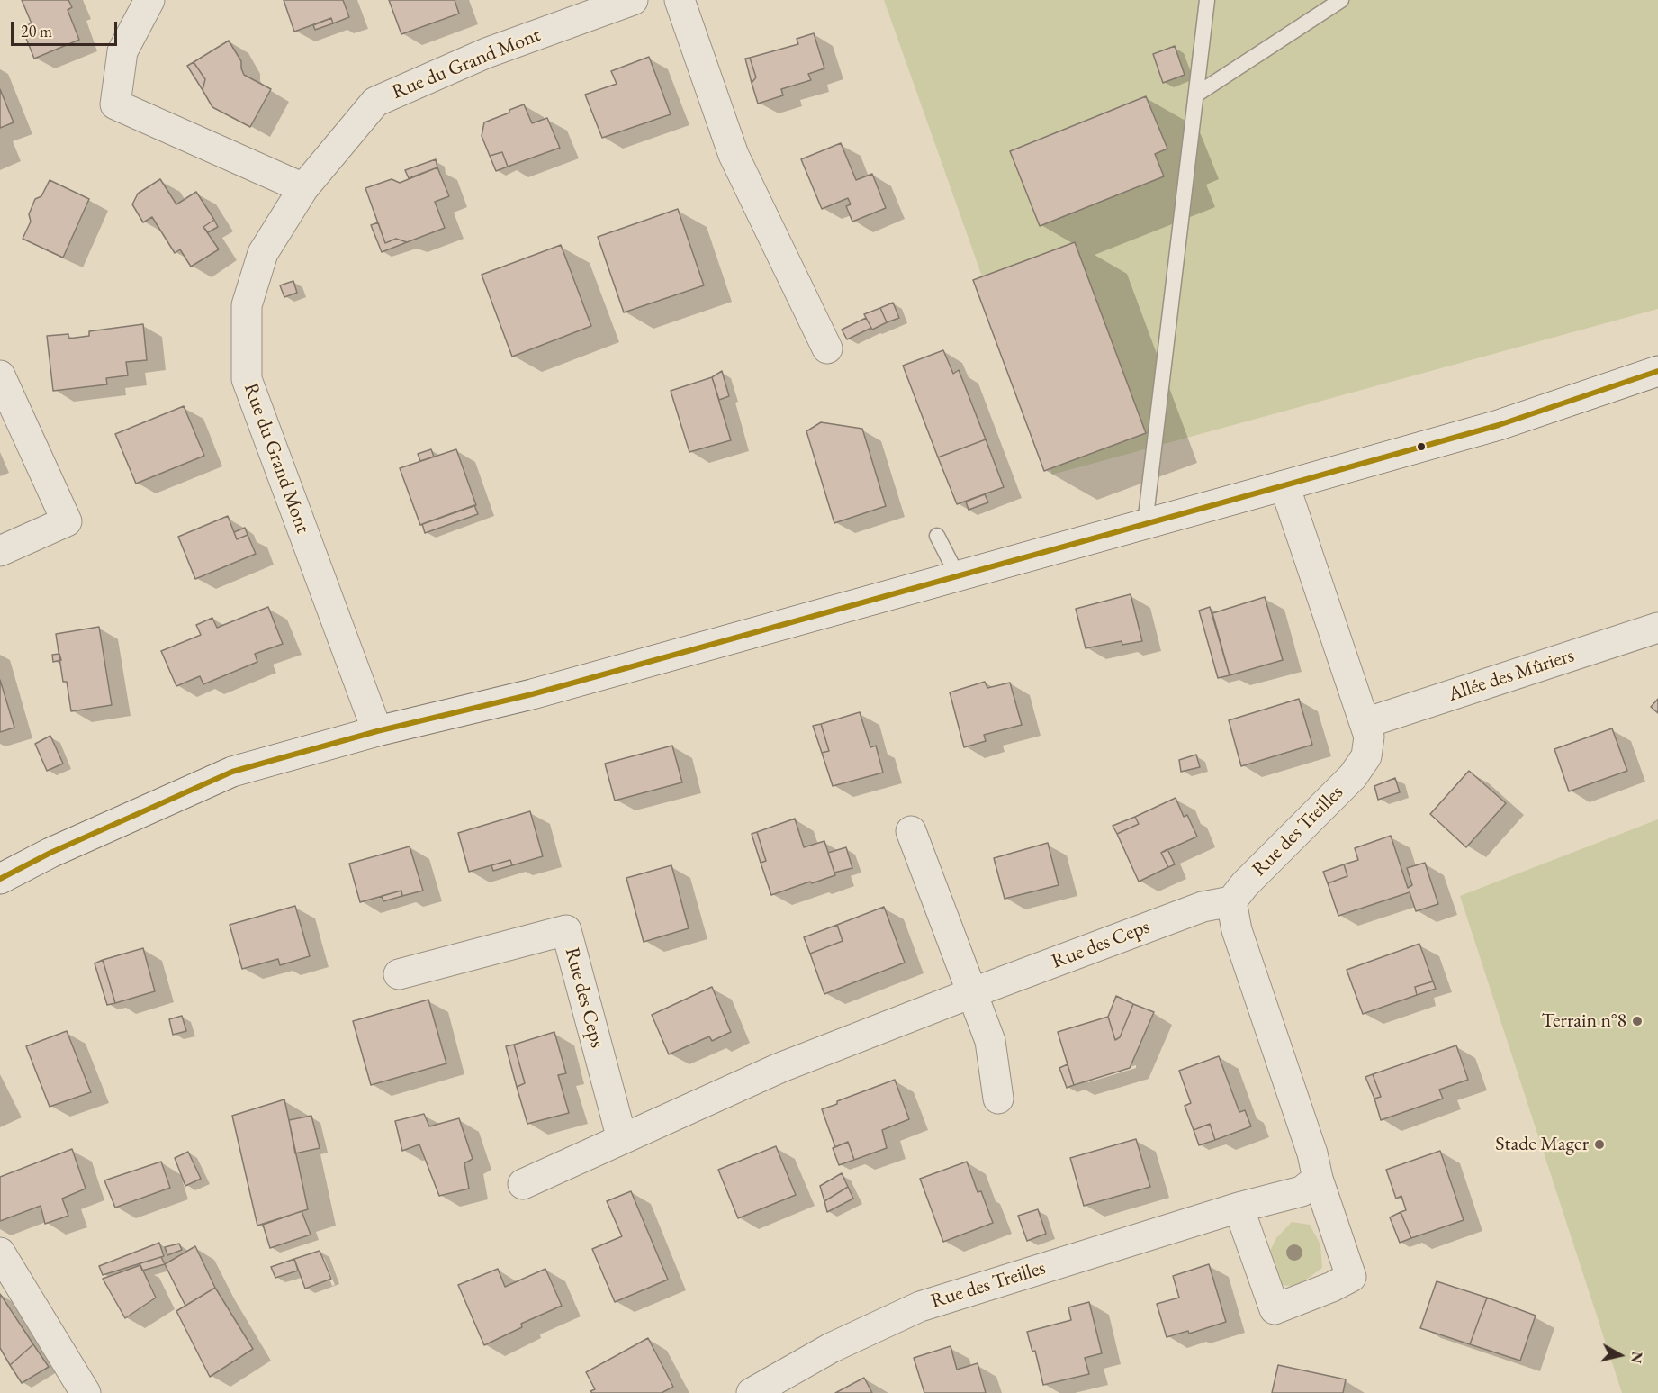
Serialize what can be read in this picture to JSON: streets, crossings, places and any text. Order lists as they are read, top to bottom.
{
  "streets": {
    "street": [
      "Rue du Grand Mont",
      "Allée des Mûriers",
      "Rue des Treilles",
      "Rue des Ceps"
    ]
  },
  "crossings": [
    ["Allée des Mûriers", "Rue des Treilles"],
    ["Rue des Treilles", "Rue des Ceps"]
  ],
  "places": ["Terrain n°8", "Stade Mager"],
  "scale_bar": "20 m",
  "north": "right"
}
